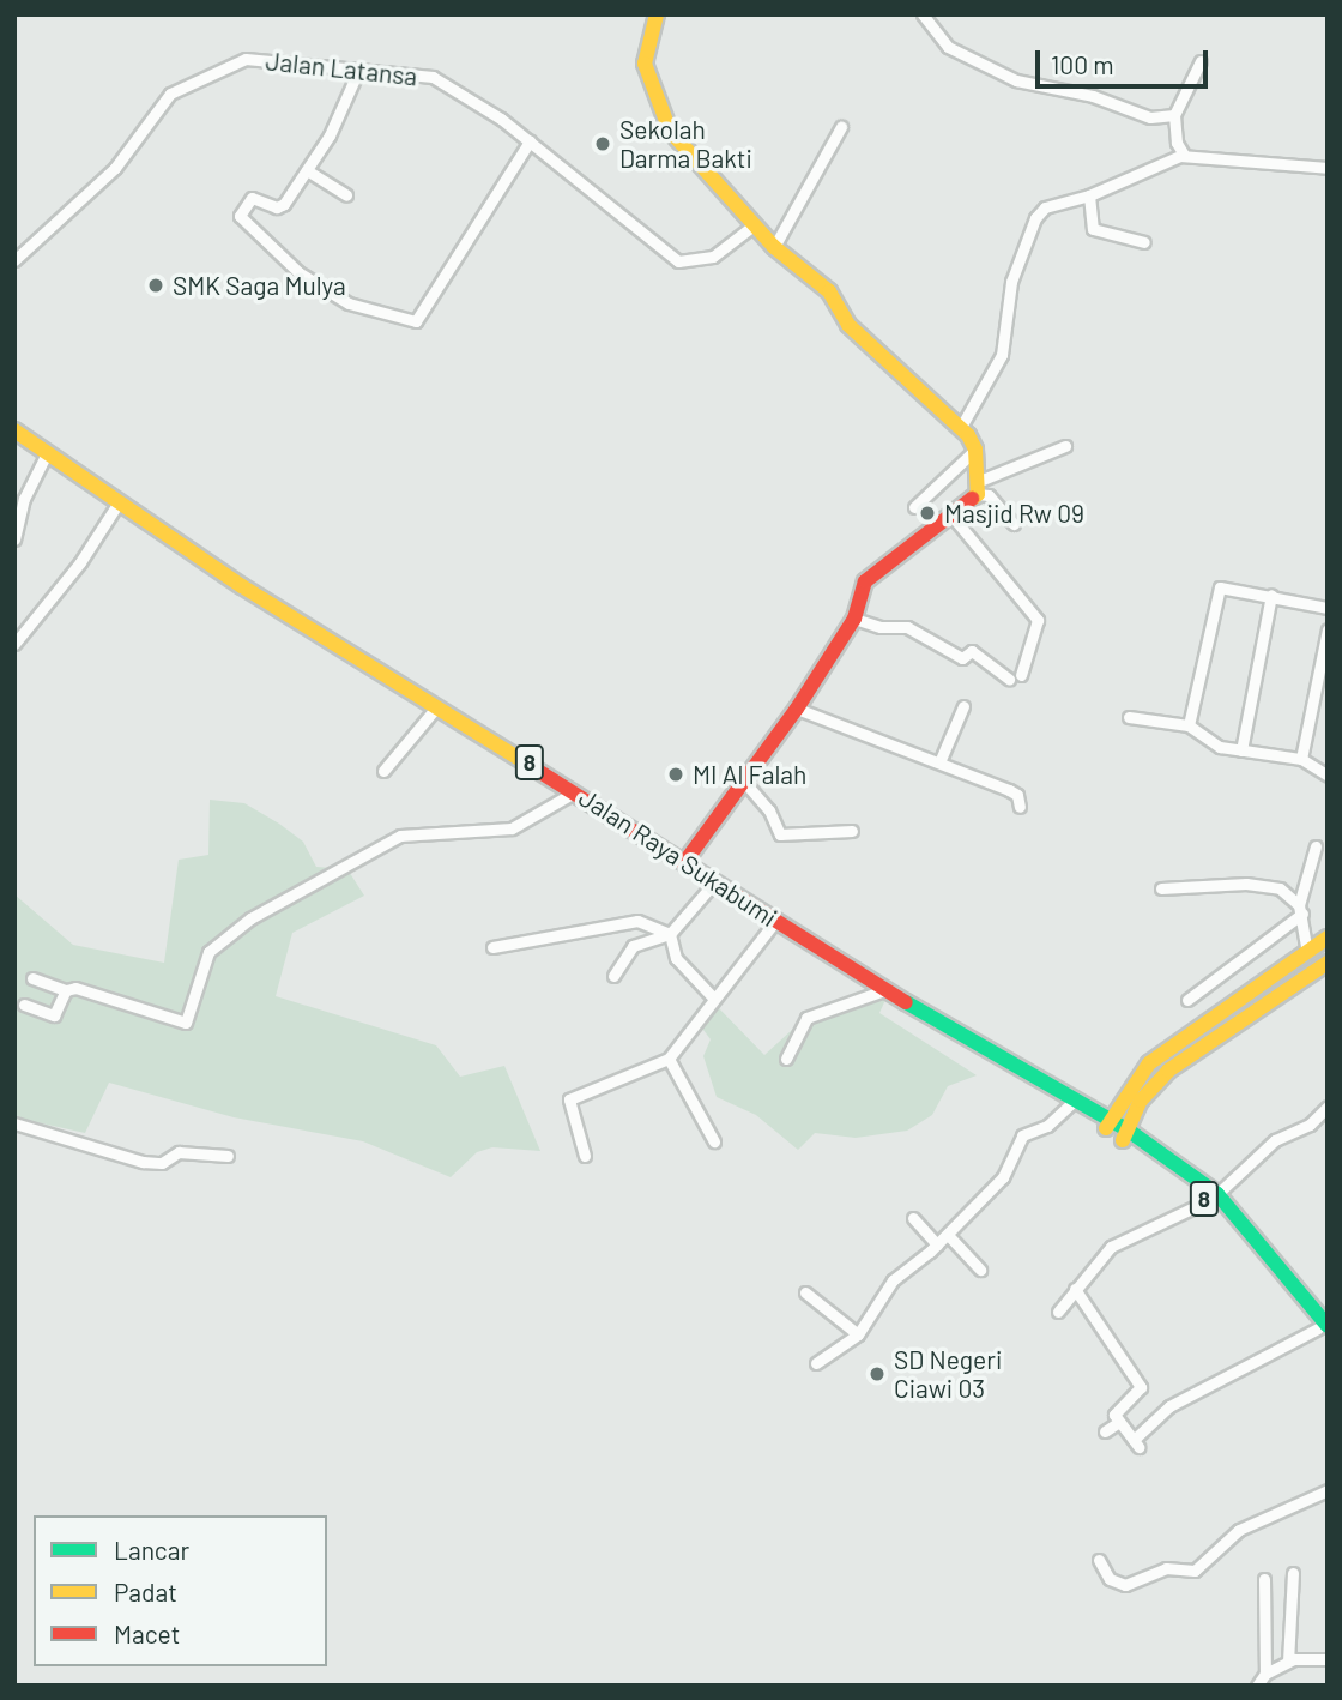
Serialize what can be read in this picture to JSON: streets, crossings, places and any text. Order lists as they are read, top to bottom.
{
  "streets": {
    "main road": ["8", "Jalan Raya Sukabumi"],
    "street": ["Jalan Latansa"]
  },
  "places": [
    "Sekolah Darma Bakti",
    "SMK Saga Mulya",
    "Masjid Rw 09",
    "MI Al Falah",
    "SD Negeri Ciawi 03"
  ],
  "legend": ["Lancar", "Padat", "Macet"],
  "scale_bar": "100 m"
}
